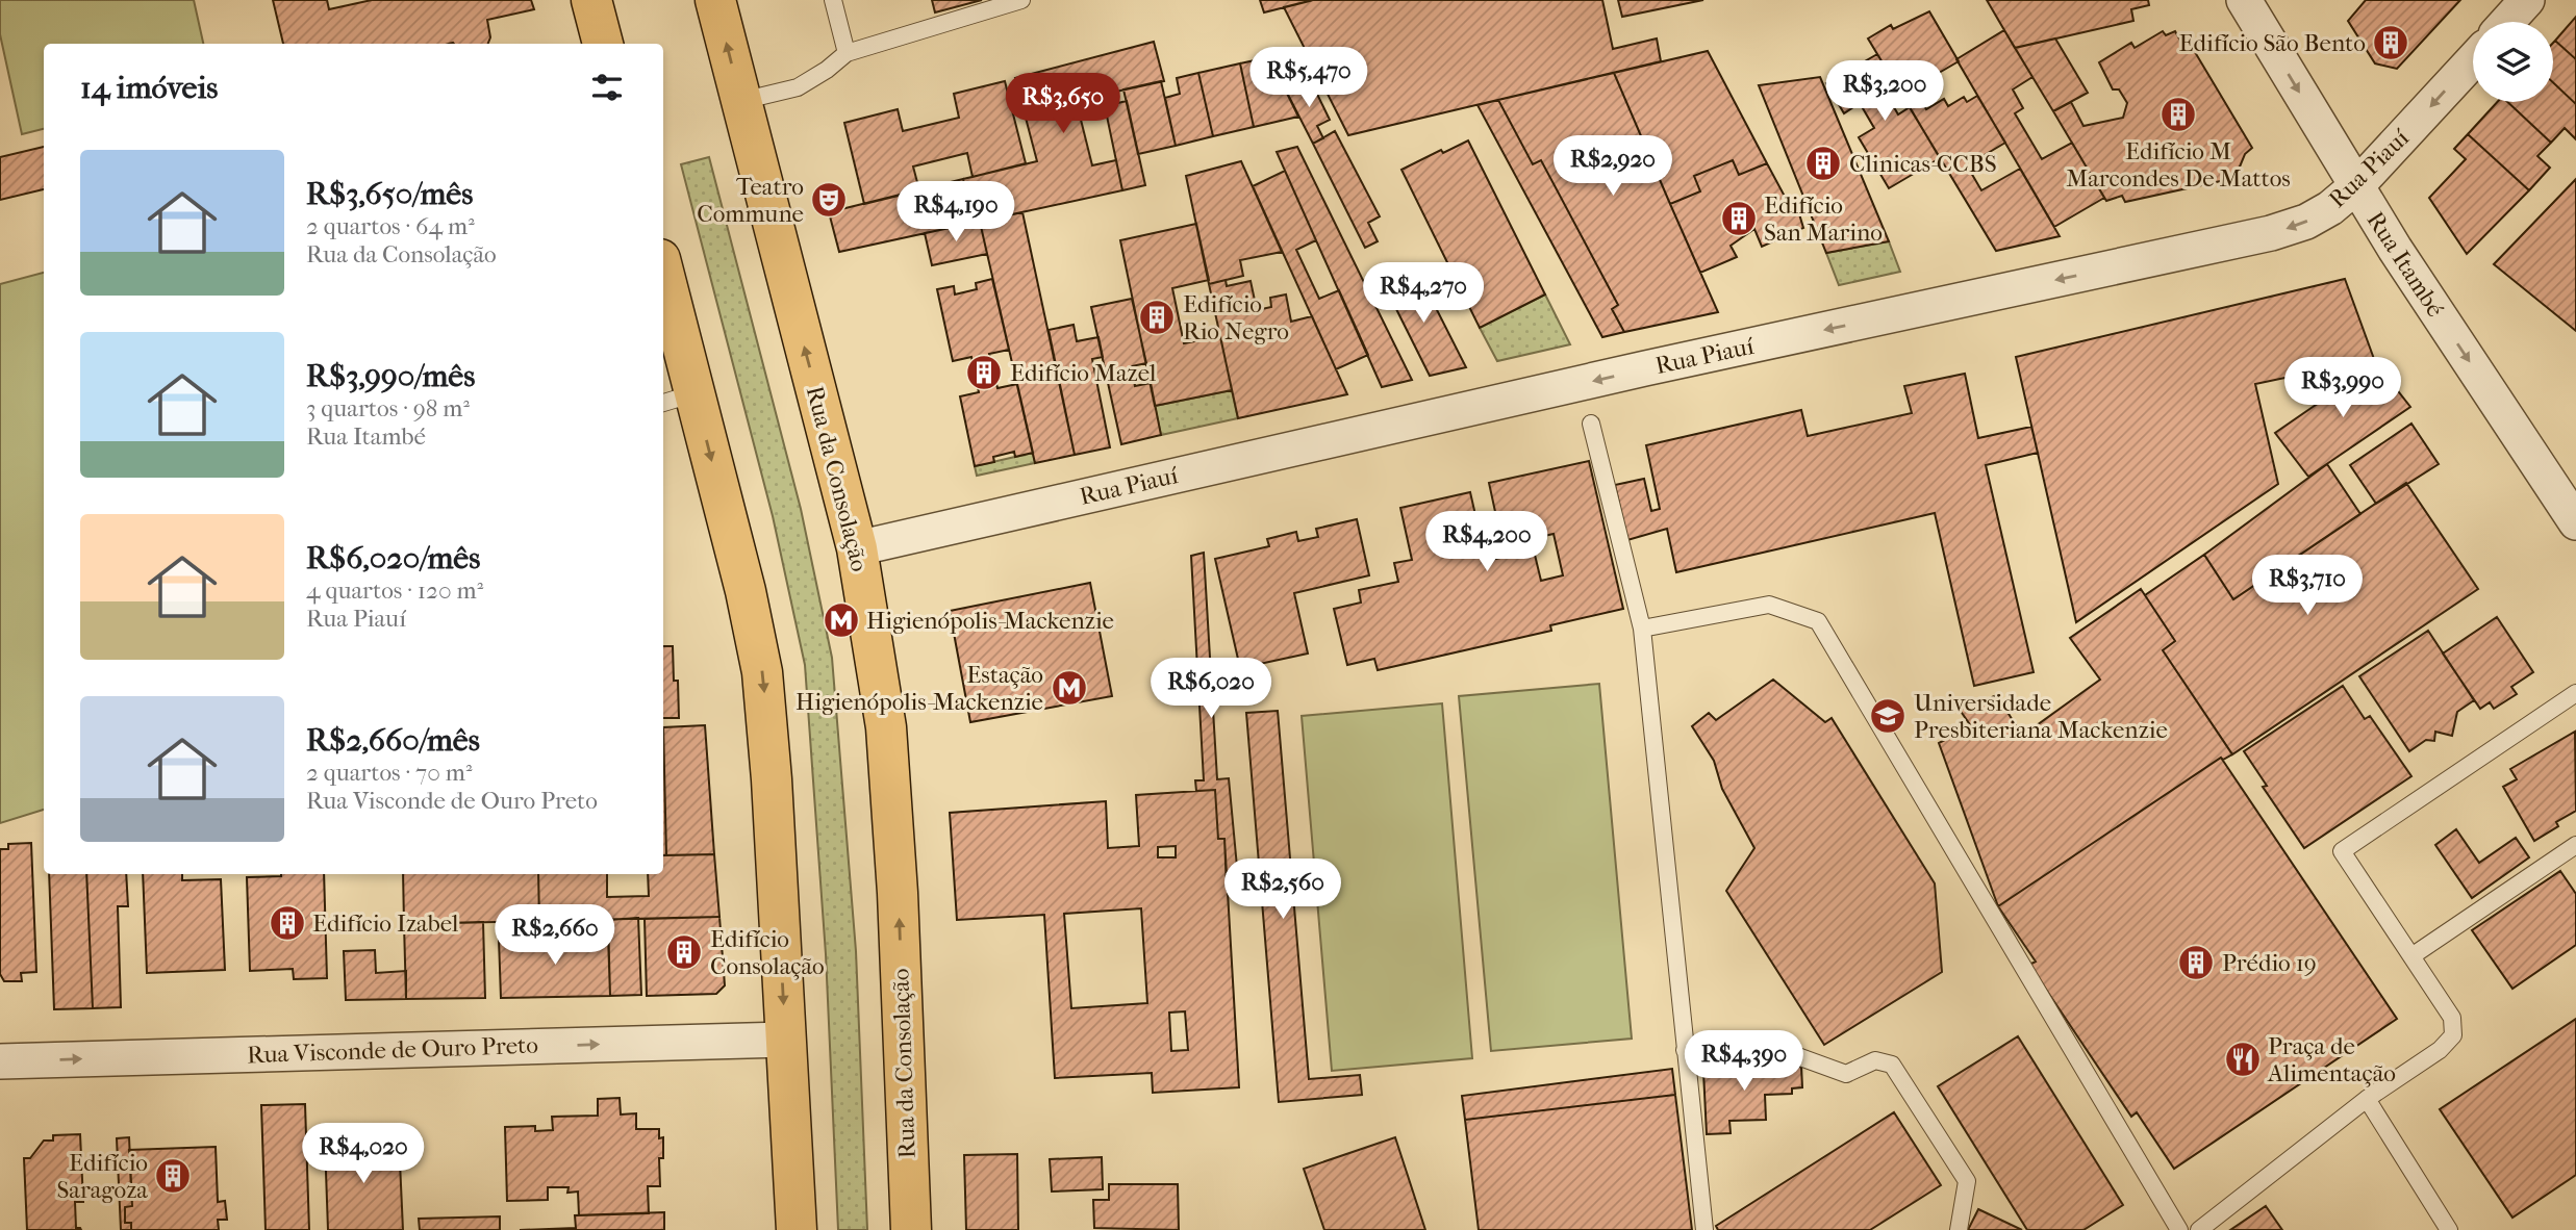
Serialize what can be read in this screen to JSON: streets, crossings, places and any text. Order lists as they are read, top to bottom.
{
  "streets": {
    "main road": ["Rua da Consolação"],
    "street": ["Rua Piauí", "Rua Itambé", "Rua Visconde de Ouro Preto"]
  },
  "crossings": [
    ["Rua Piauí", "Rua Itambé"],
    ["Rua Piauí", "Rua da Consolação"]
  ],
  "one_way": ["Rua Piauí", "Rua Itambé", "Rua Visconde de Ouro Preto"],
  "places": {
    "building": [
      "Edifício São Bento",
      "Edifício M Marcondes De Mattos",
      "Clinicas-CCBS",
      "Edifício San Marino",
      "Edifício Rio Negro",
      "Edifício Mazel",
      "Edifício Izabel",
      "Edifício Consolação",
      "Prédio 19",
      "Edifício Saragoza"
    ],
    "theatre": ["Teatro Commune"],
    "metro station": ["Higienópolis-Mackenzie", "Estação Higienópolis-Mackenzie"],
    "school or university": ["Universidade Presbiteriana Mackenzie"],
    "restaurant": ["Praça de Alimentação"]
  },
  "page": {
    "heading": "14 imóveis",
    "price": [
      "R$5,470",
      "R$3,200",
      "R$3,650",
      "R$2,920",
      "R$4,190",
      "R$4,270",
      "R$3,990",
      "R$4,200",
      "R$3,710",
      "R$6,020",
      "R$2,560",
      "R$2,660",
      "R$4,390",
      "R$4,020"
    ],
    "list": [
      {
        "name": "R$3,650/mês",
        "note": "2 quartos · 64 m² · Rua da Consolação"
      },
      {
        "name": "R$3,990/mês",
        "note": "3 quartos · 98 m² · Rua Itambé"
      },
      {
        "name": "R$6,020/mês",
        "note": "4 quartos · 120 m² · Rua Piauí"
      },
      {
        "name": "R$2,660/mês",
        "note": "2 quartos · 70 m² · Rua Visconde de Ouro Preto"
      }
    ]
  }
}
